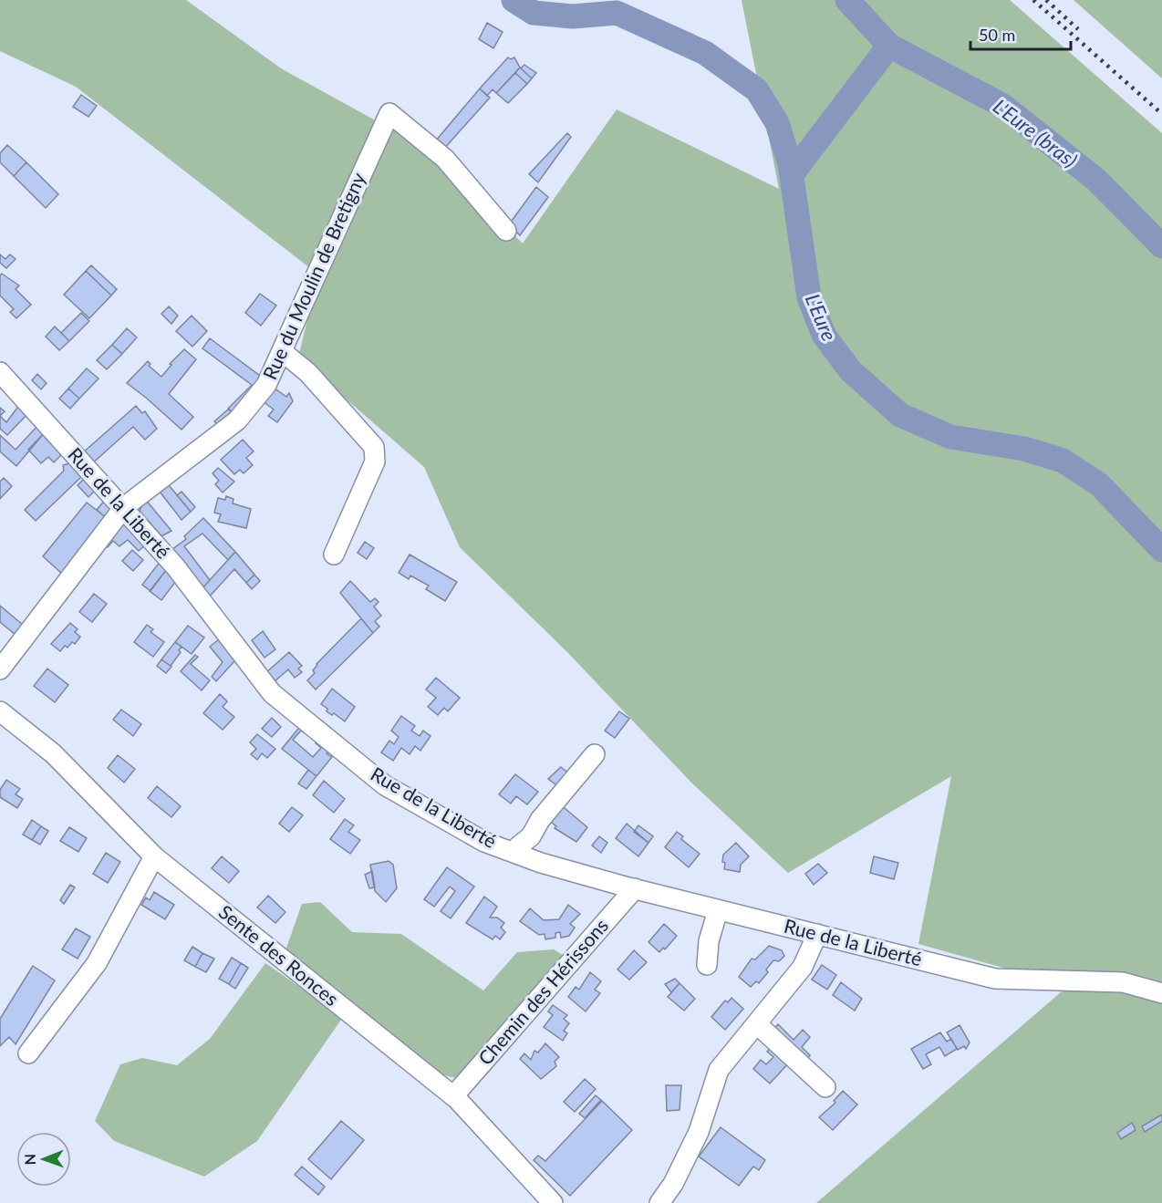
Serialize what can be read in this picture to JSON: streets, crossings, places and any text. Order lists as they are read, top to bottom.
{
  "streets": {
    "street": [
      "Rue du Moulin de Bretigny",
      "Rue de la Liberté",
      "Sente des Ronces",
      "Chemin des Hérissons"
    ]
  },
  "crossings": [
    ["Rue du Moulin de Bretigny", "Rue de la Liberté"],
    ["Rue de la Liberté", "Chemin des Hérissons"],
    ["Sente des Ronces", "Chemin des Hérissons"]
  ],
  "water": ["L'Eure (bras)", "L'Eure"],
  "scale_bar": "50 m",
  "north": "left"
}
